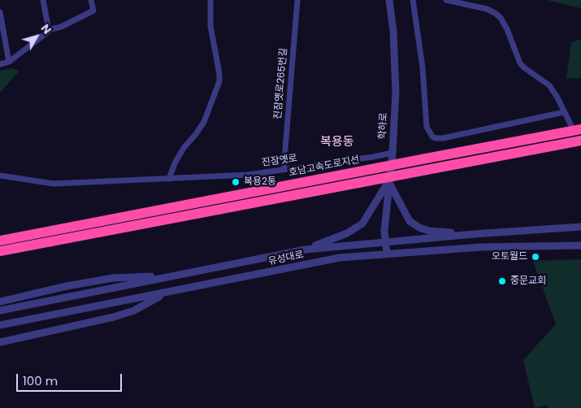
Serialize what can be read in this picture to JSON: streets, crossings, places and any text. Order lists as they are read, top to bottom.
{
  "streets": {
    "highway": ["호남고속도로지선"],
    "street": [
      "진잠옛로265번길",
      "학하로",
      "진잠옛로",
      "유성대로"
    ]
  },
  "crossings": [
    ["진잠옛로265번길", "진잠옛로"],
    ["학하로", "진잠옛로"],
    ["학하로", "유성대로"]
  ],
  "districts": ["복용동"],
  "places": ["복용2통", "오토월드", "중문교회"],
  "scale_bar": "100 m",
  "north": "top right"
}
